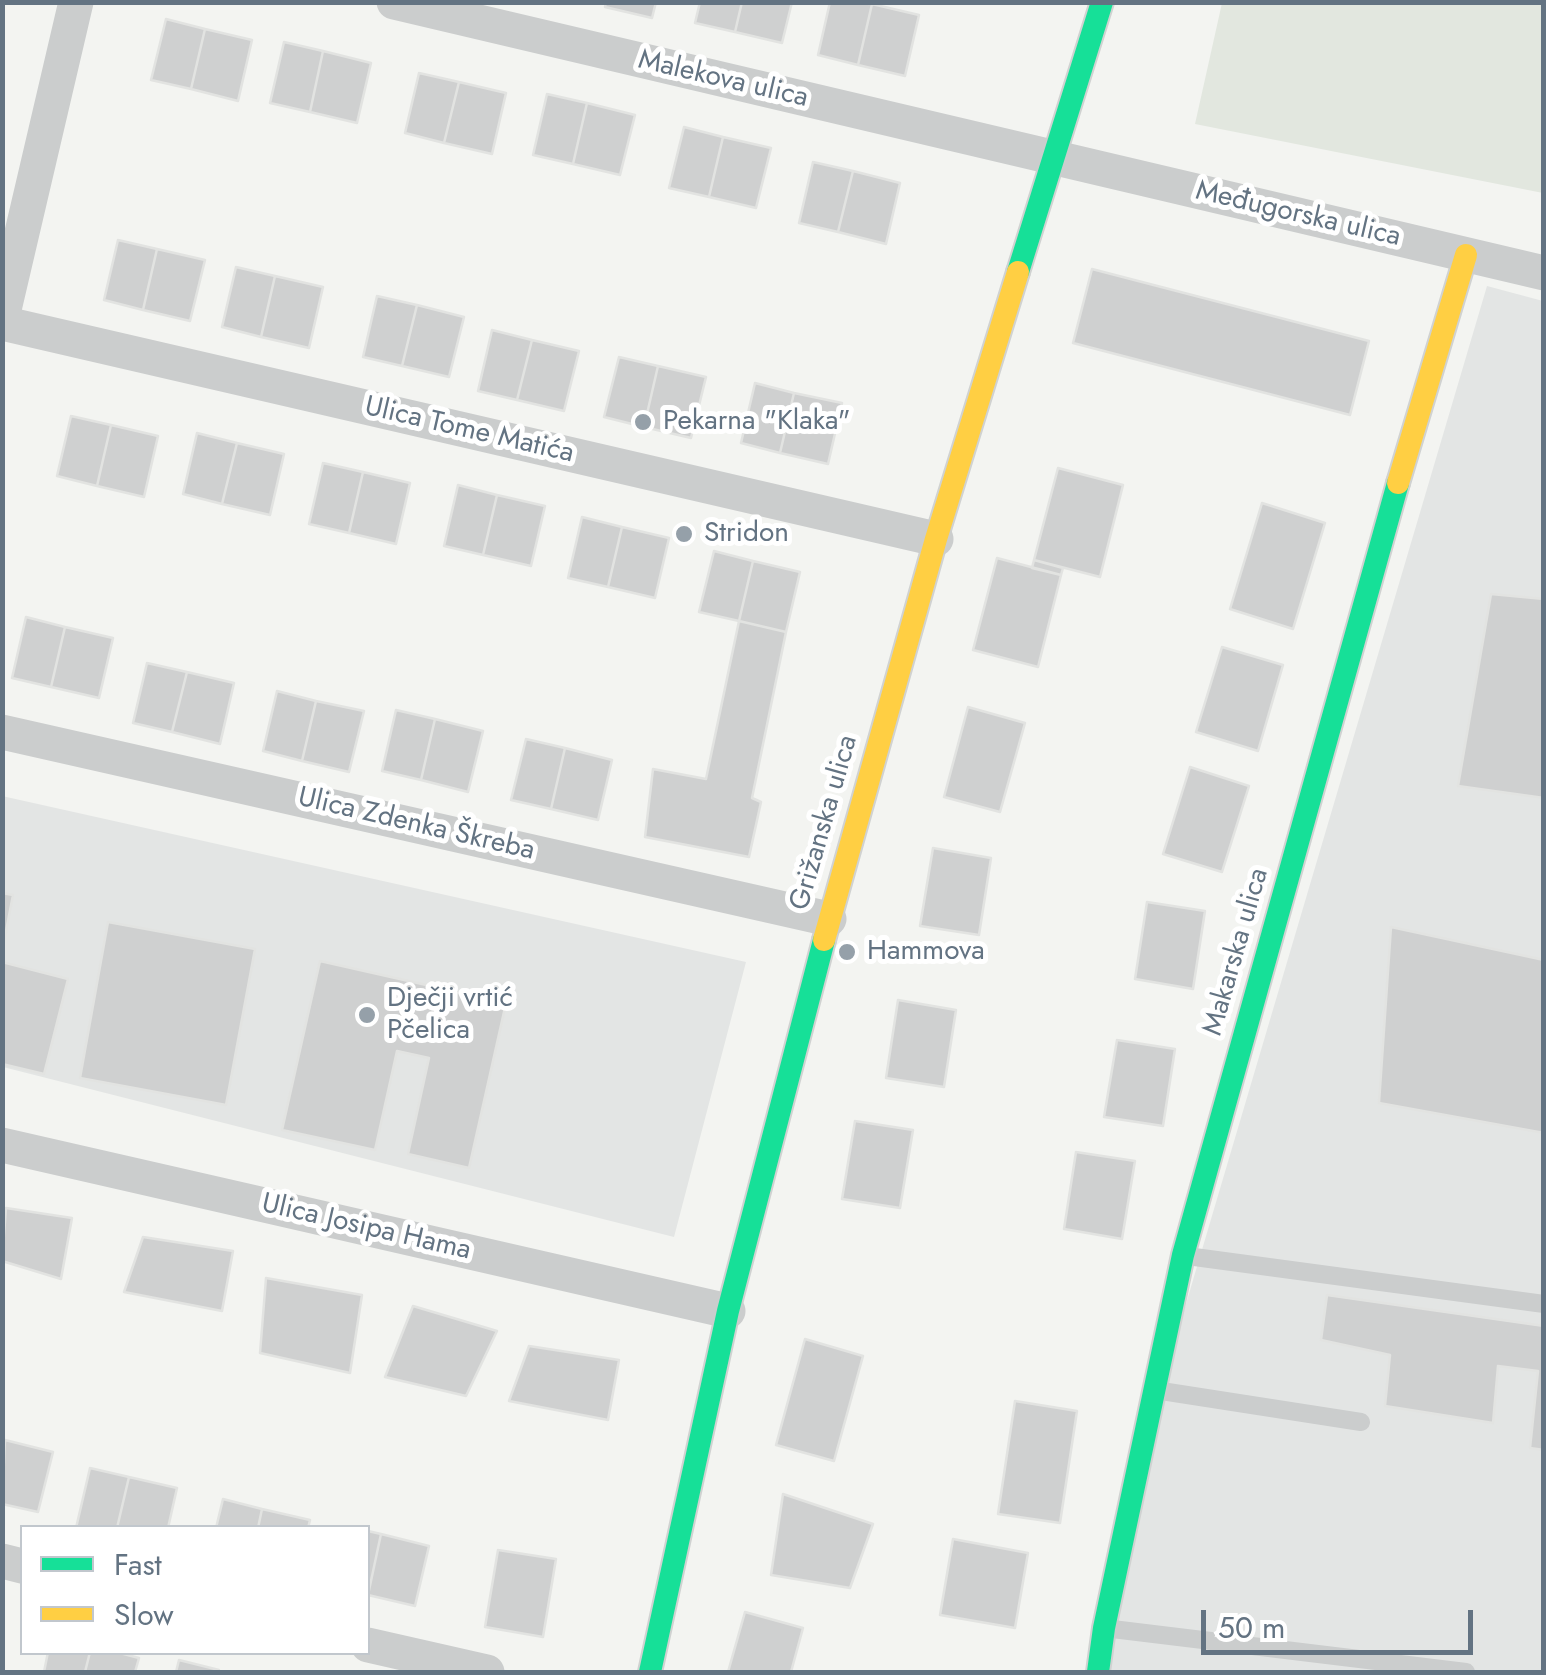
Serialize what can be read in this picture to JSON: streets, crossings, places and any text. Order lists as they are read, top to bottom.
{
  "streets": {
    "street": [
      "Malekova ulica",
      "Međugorska ulica",
      "Ulica Tome Matića",
      "Grižanska ulica",
      "Ulica Zdenka Škreba",
      "Makarska ulica",
      "Ulica Josipa Hama"
    ]
  },
  "crossings": [
    ["Malekova ulica", "Međugorska ulica"],
    ["Malekova ulica", "Grižanska ulica"],
    ["Međugorska ulica", "Grižanska ulica"],
    ["Međugorska ulica", "Makarska ulica"],
    ["Ulica Tome Matića", "Grižanska ulica"],
    ["Grižanska ulica", "Ulica Zdenka Škreba"],
    ["Grižanska ulica", "Ulica Josipa Hama"]
  ],
  "places": [
    "Pekarna \"Klaka\"",
    "Stridon",
    "Hammova",
    "Dječji vrtić Pčelica"
  ],
  "legend": ["Fast", "Slow"],
  "scale_bar": "50 m"
}
